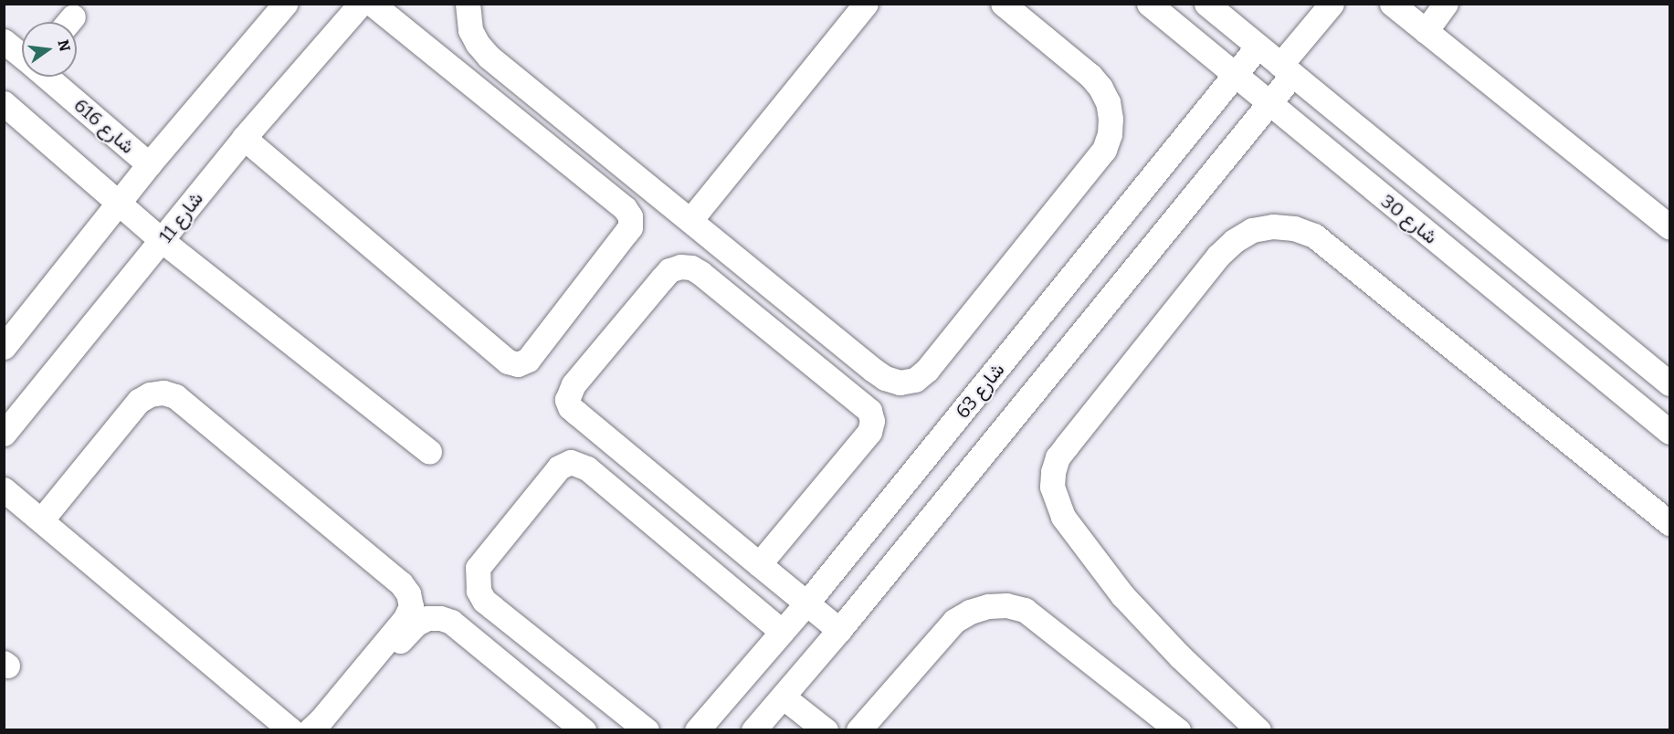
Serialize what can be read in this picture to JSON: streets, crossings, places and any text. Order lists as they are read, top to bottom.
{
  "streets": {
    "street": [
      "شارع 616",
      "شارع 11",
      "شارع 30",
      "شارع 63"
    ]
  },
  "crossings": [
    ["شارع 30", "شارع 63"]
  ],
  "north": "right"
}
